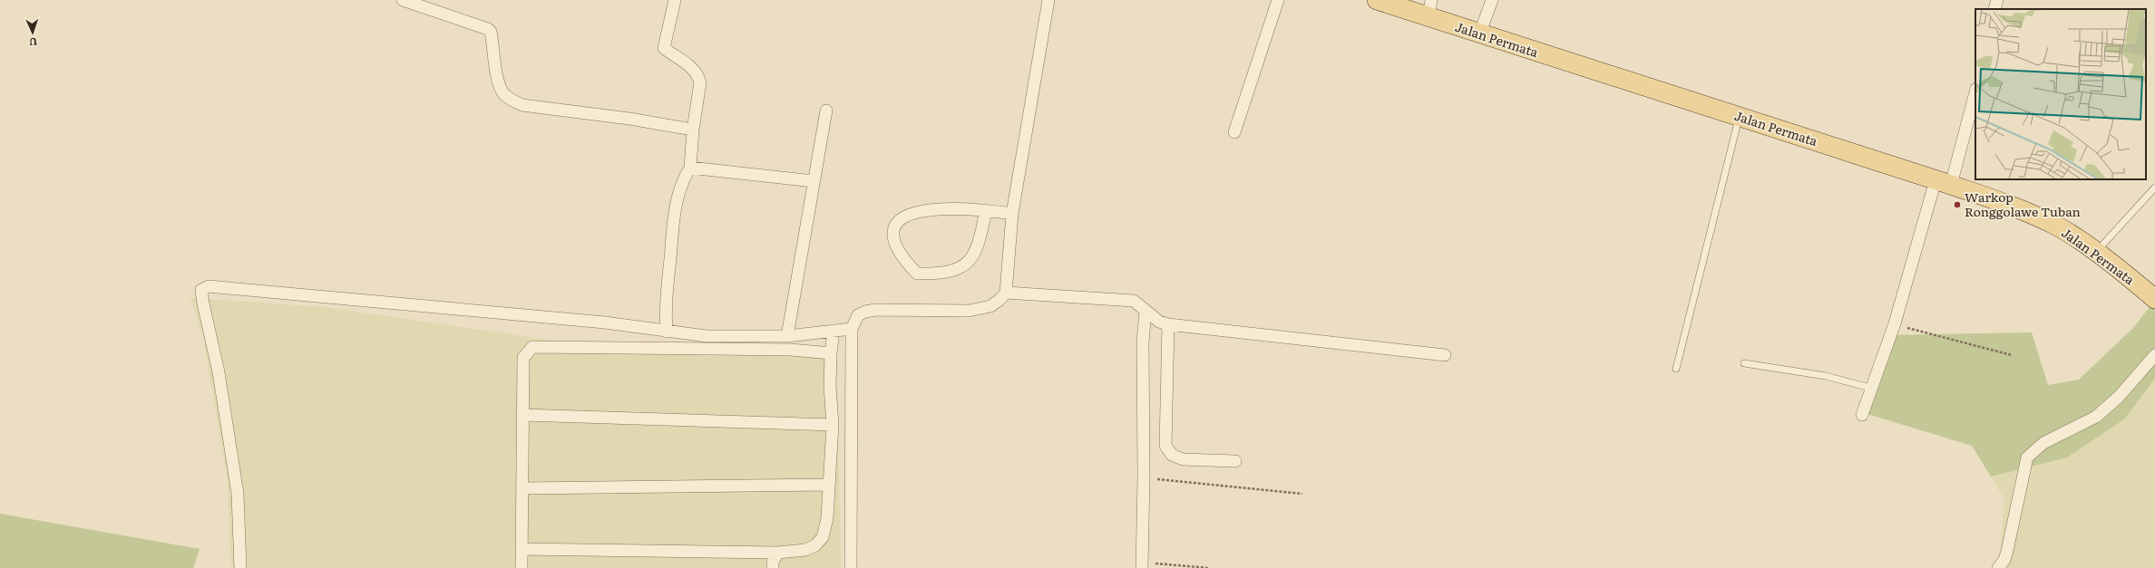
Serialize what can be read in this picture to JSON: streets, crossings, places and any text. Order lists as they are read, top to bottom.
{
  "streets": {
    "main road": ["Jalan Permata"]
  },
  "places": ["Warkop Ronggolawe Tuban"],
  "north": "bottom"
}
